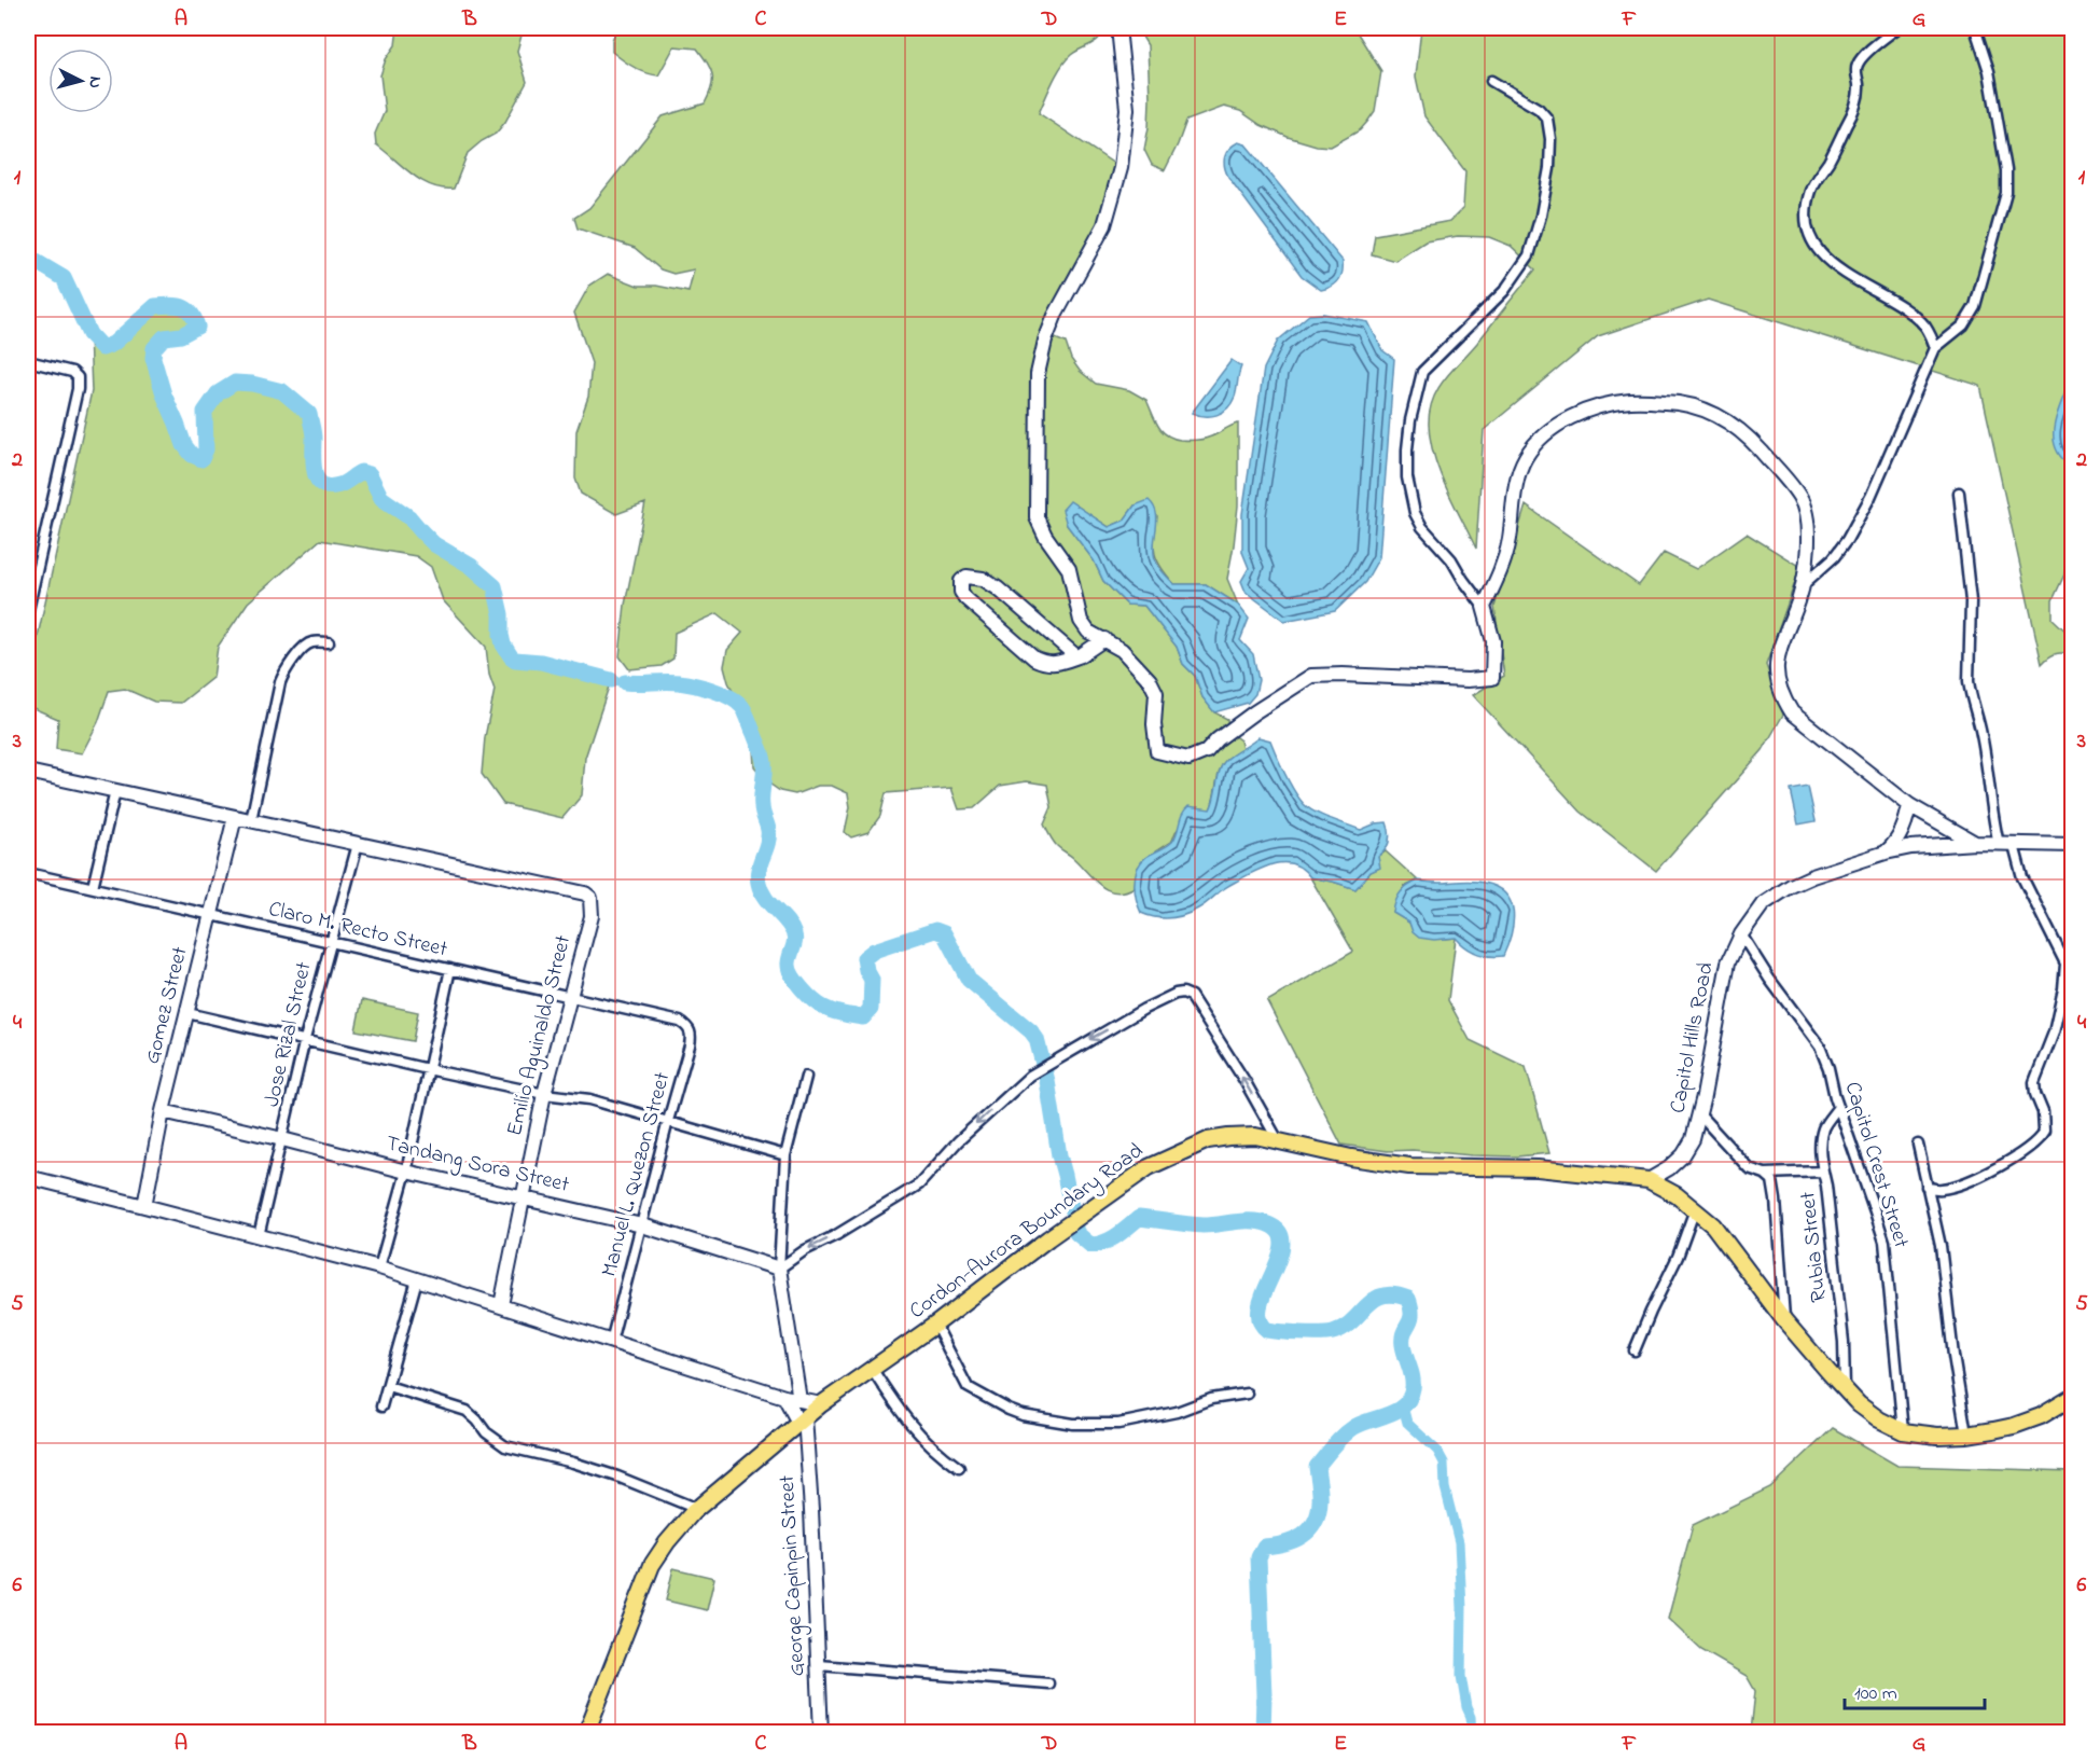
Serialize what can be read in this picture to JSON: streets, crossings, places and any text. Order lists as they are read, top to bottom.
{
  "streets": {
    "main road": ["Cordon-Aurora Boundary Road"],
    "street": [
      "Claro M. Recto Street",
      "Gomez Street",
      "Jose Rizal Street",
      "Emilio Aguinaldo Street",
      "Capitol Hills Road",
      "Tandang Sora Street",
      "Capitol Crest Street",
      "Manuel L. Quezon Street",
      "Rubia Street",
      "George Capinpin Street"
    ]
  },
  "crossings": [
    ["Claro M. Recto Street", "Gomez Street"],
    ["Claro M. Recto Street", "Jose Rizal Street"],
    ["Claro M. Recto Street", "Emilio Aguinaldo Street"],
    ["Claro M. Recto Street", "Manuel L. Quezon Street"],
    ["Gomez Street", "Tandang Sora Street"],
    ["Jose Rizal Street", "Emilio Aguinaldo Street"],
    ["Jose Rizal Street", "Tandang Sora Street"],
    ["Emilio Aguinaldo Street", "Tandang Sora Street"],
    ["Capitol Hills Road", "Capitol Crest Street"],
    ["Capitol Hills Road", "Cordon-Aurora Boundary Road"],
    ["Tandang Sora Street", "Manuel L. Quezon Street"],
    ["Capitol Crest Street", "Cordon-Aurora Boundary Road"],
    ["Capitol Crest Street", "Rubia Street"],
    ["Cordon-Aurora Boundary Road", "Rubia Street"],
    ["Cordon-Aurora Boundary Road", "George Capinpin Street"]
  ],
  "scale_bar": "100 m",
  "north": "right",
  "grid": {
    "columns": [
      "A",
      "B",
      "C",
      "D",
      "E",
      "F",
      "G"
    ],
    "rows": [
      "1",
      "2",
      "3",
      "4",
      "5",
      "6"
    ]
  }
}
